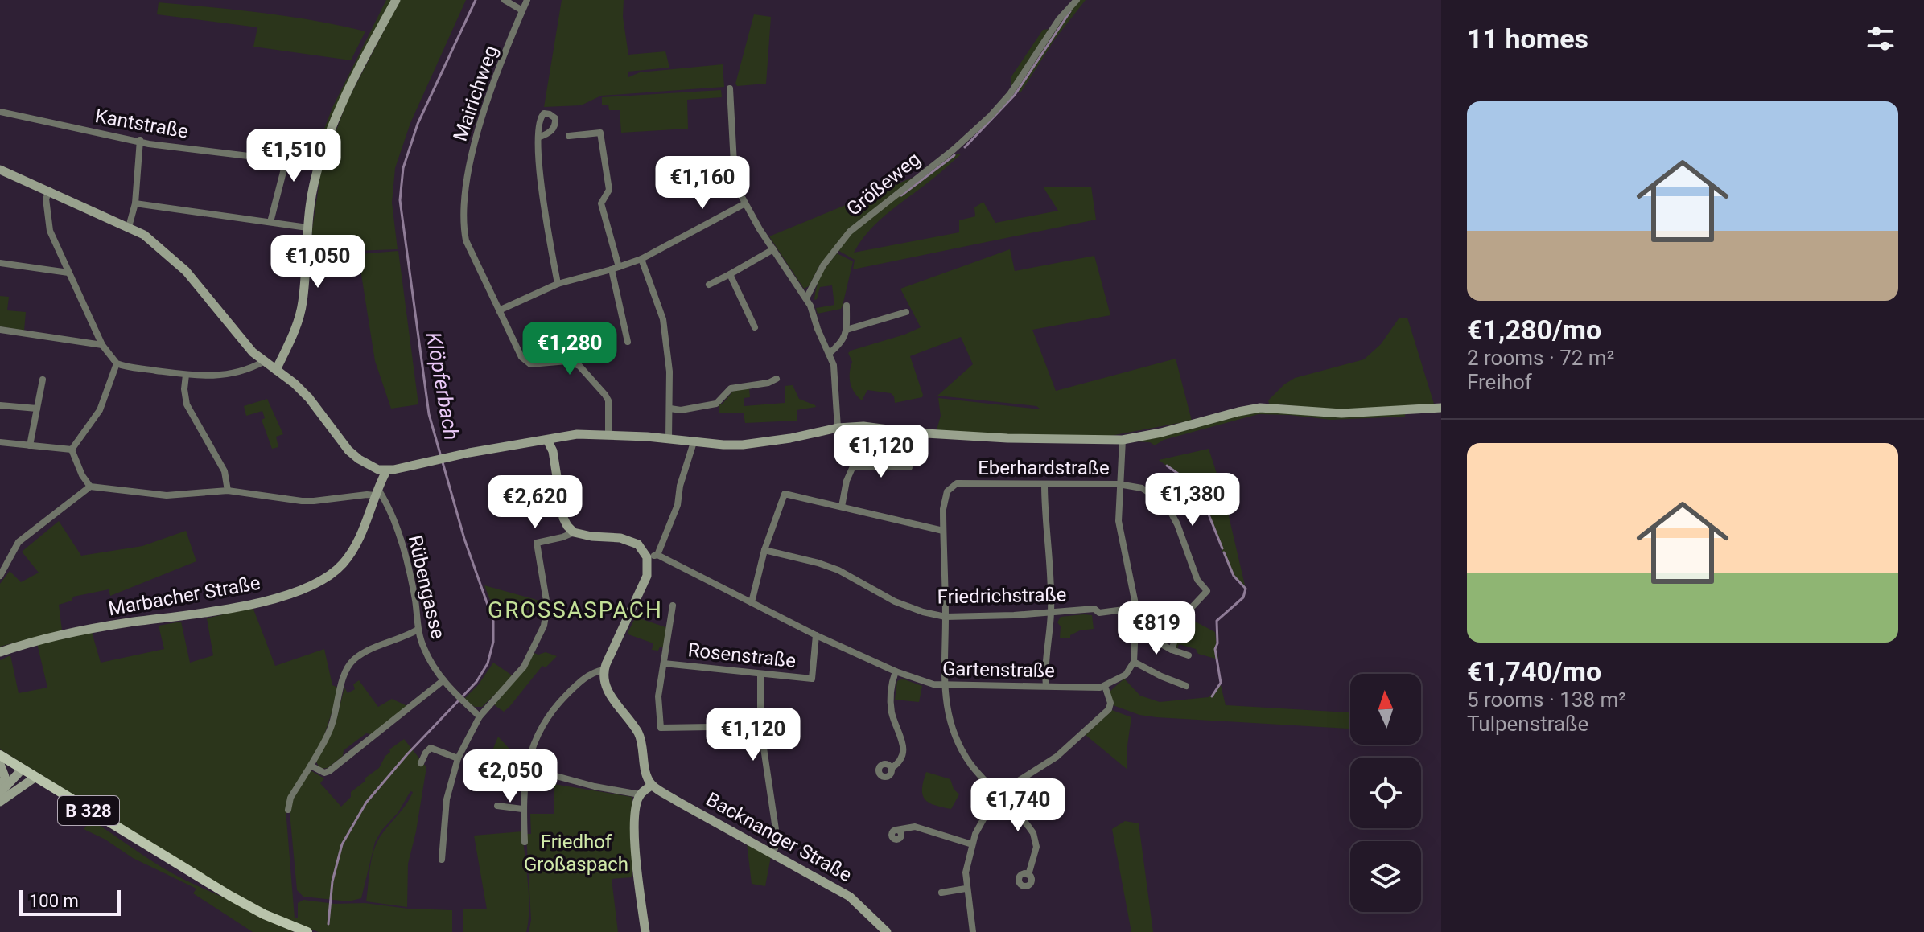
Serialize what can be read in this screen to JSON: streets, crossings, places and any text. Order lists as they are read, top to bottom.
{
  "streets": {
    "main road": ["B 328"],
    "street": [
      "Mairichweg",
      "Kantstraße",
      "Größeweg",
      "Eberhardstraße",
      "Rübengasse",
      "Marbacher Straße",
      "Friedrichstraße",
      "Rosenstraße",
      "Gartenstraße",
      "Backnanger Straße"
    ]
  },
  "crossings": [
    ["Eberhardstraße", "Friedrichstraße"],
    ["Eberhardstraße", "Gartenstraße"],
    ["Rübengasse", "Marbacher Straße"],
    ["Rosenstraße", "Gartenstraße"]
  ],
  "districts": ["GROSSASPACH"],
  "water": ["Klöpferbach"],
  "parks": ["Friedhof Großaspach"],
  "scale_bar": "100 m",
  "north": "top",
  "page": {
    "heading": "11 homes",
    "list": [
      {
        "name": "€1,280/mo",
        "note": "2 rooms · 72 m² · Freihof"
      },
      {
        "name": "€1,740/mo",
        "note": "5 rooms · 138 m² · Tulpenstraße"
      }
    ],
    "price": [
      "€1,510",
      "€1,160",
      "€1,050",
      "€1,280",
      "€1,120",
      "€1,380",
      "€2,620",
      "€819",
      "€1,120",
      "€2,050",
      "€1,740"
    ],
    "scale": "100 m"
  }
}
